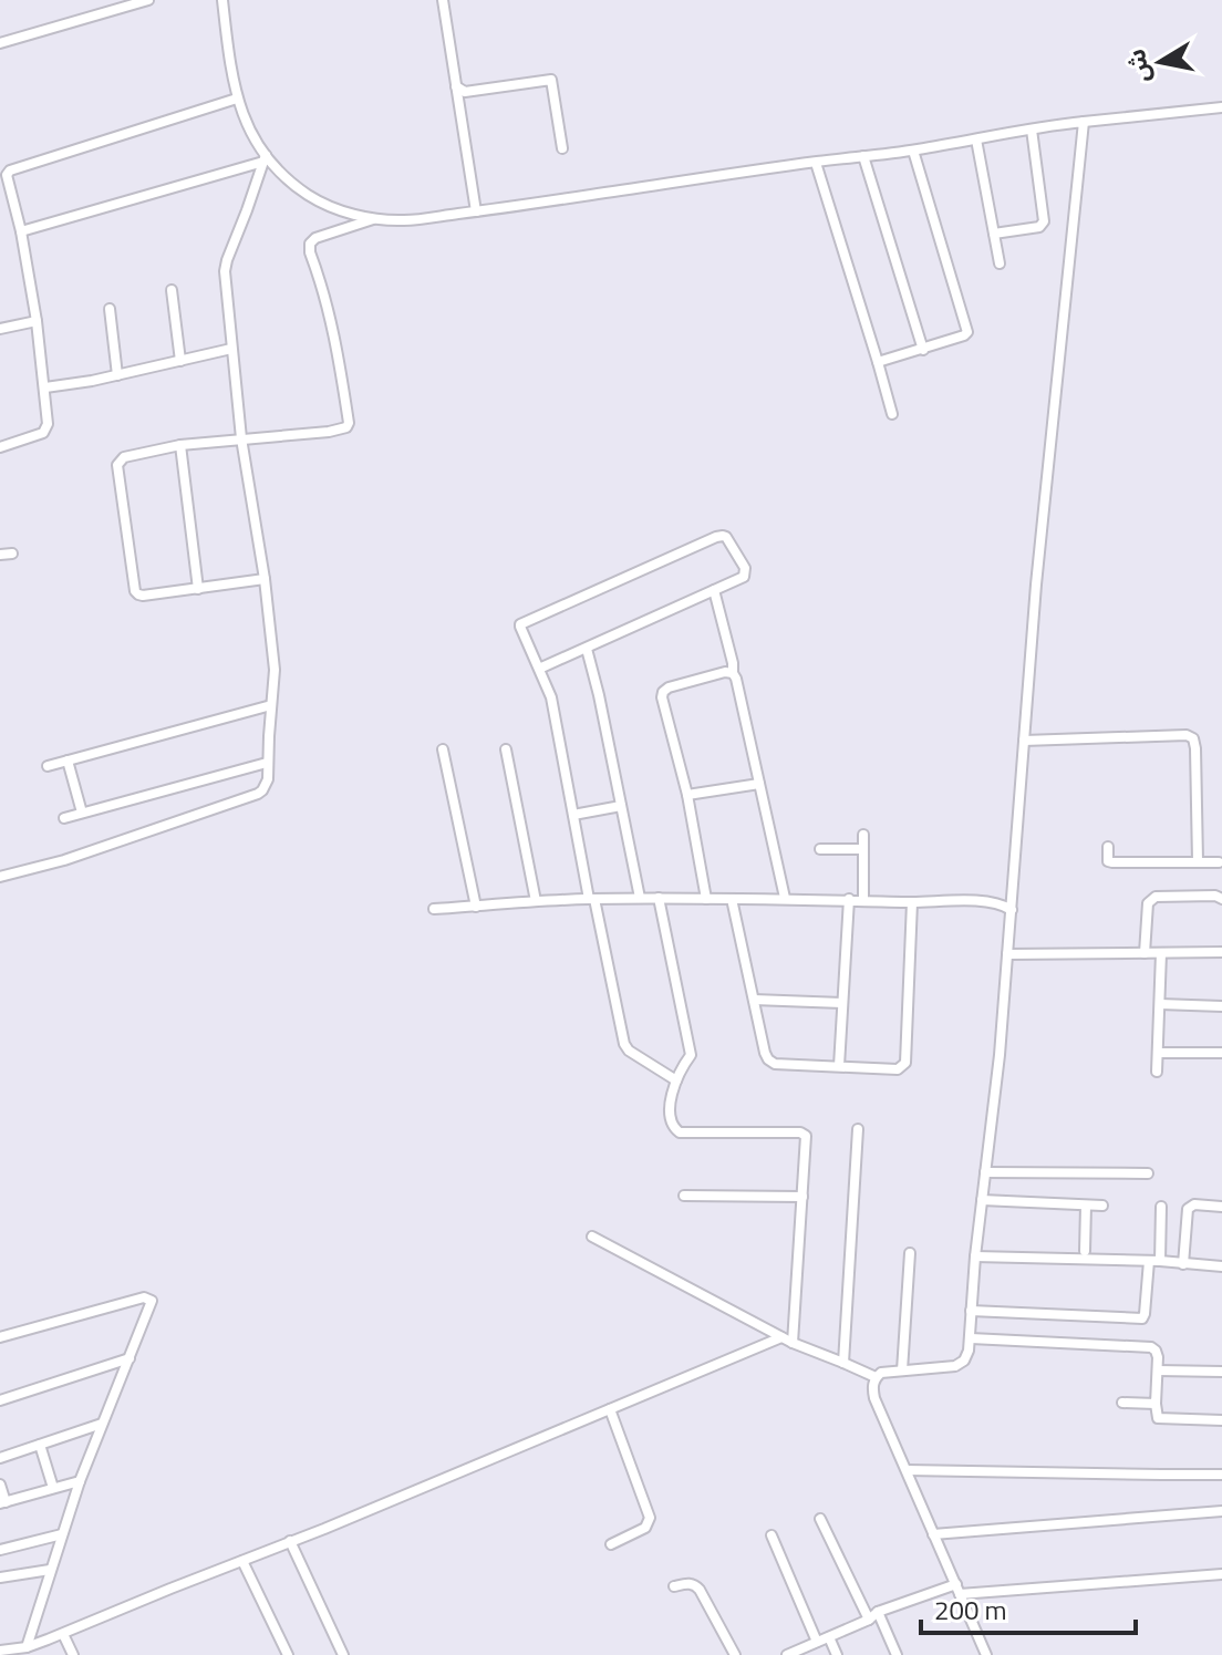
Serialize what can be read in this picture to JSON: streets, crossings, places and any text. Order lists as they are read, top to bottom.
{
  "scale_bar": "200 m",
  "north": "left"
}
